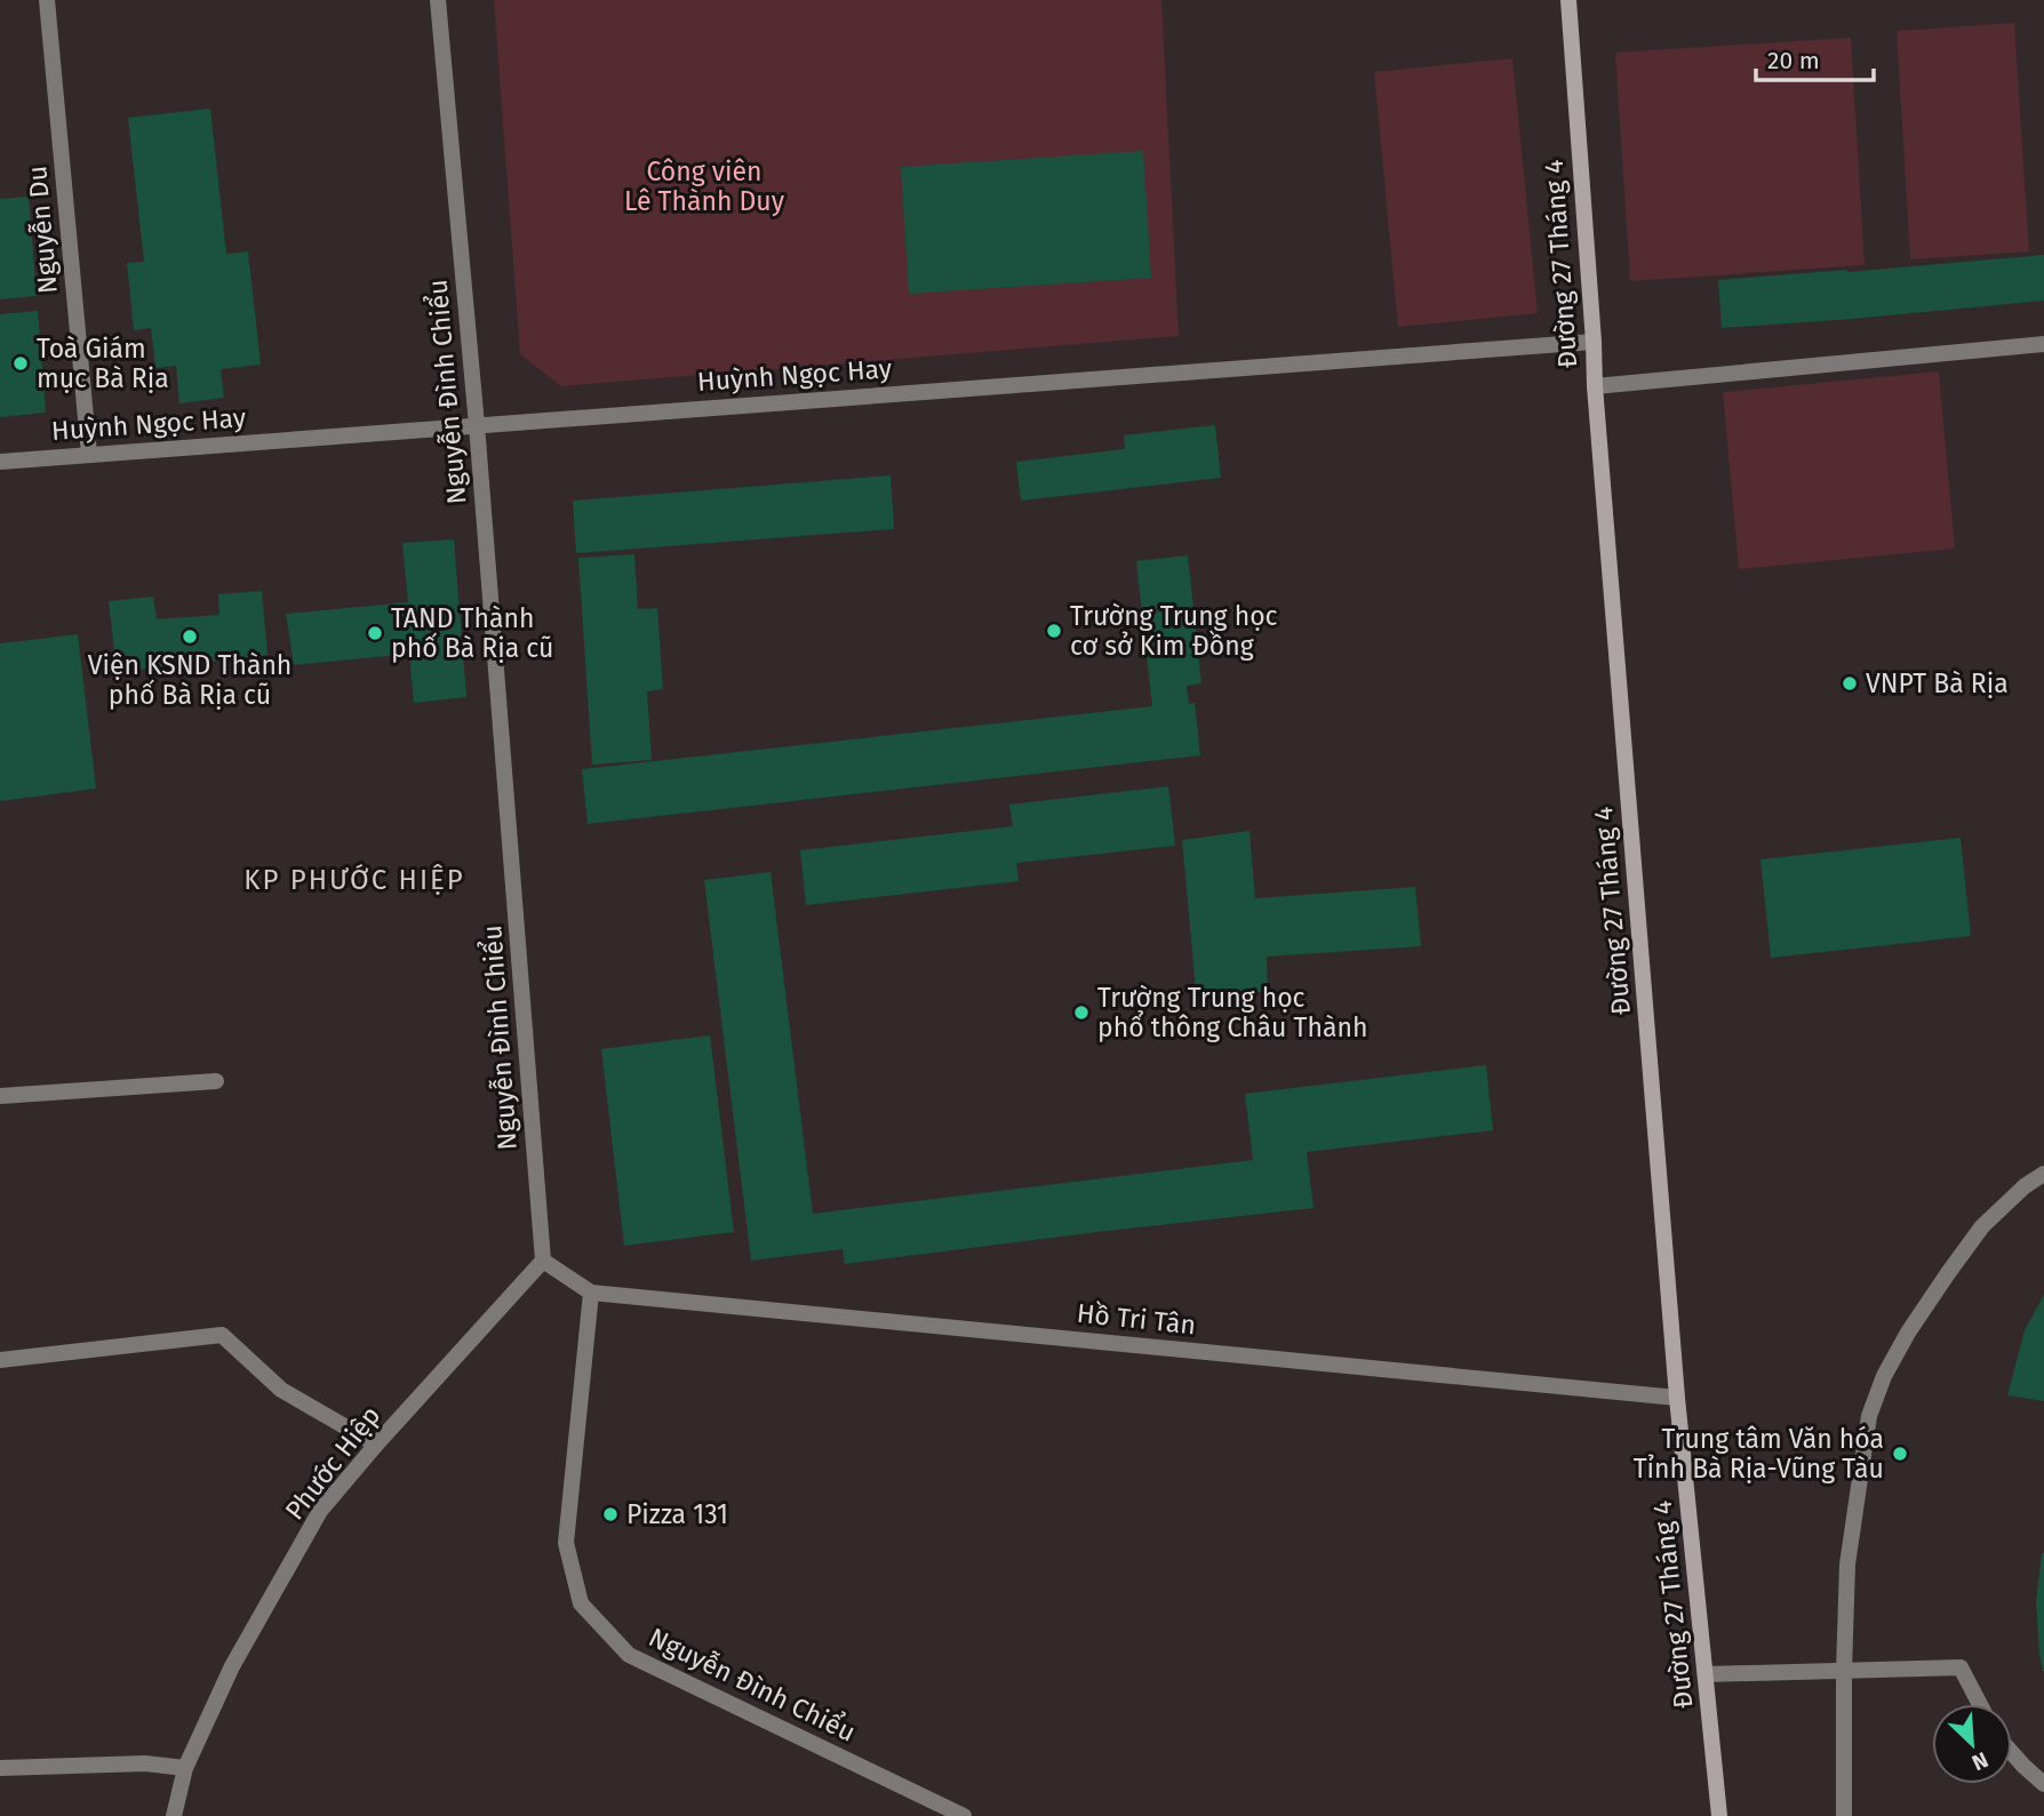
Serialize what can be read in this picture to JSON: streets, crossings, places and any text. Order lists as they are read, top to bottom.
{
  "streets": {
    "street": [
      "Nguyễn Du",
      "Đường 27 Tháng 4",
      "Huỳnh Ngọc Hay",
      "Nguyễn Đình Chiểu",
      "Hồ Tri Tân",
      "Phước Hiệp"
    ]
  },
  "crossings": [
    ["Nguyễn Du", "Huỳnh Ngọc Hay"],
    ["Đường 27 Tháng 4", "Huỳnh Ngọc Hay"],
    ["Đường 27 Tháng 4", "Hồ Tri Tân"],
    ["Huỳnh Ngọc Hay", "Nguyễn Đình Chiểu"],
    ["Nguyễn Đình Chiểu", "Hồ Tri Tân"],
    ["Nguyễn Đình Chiểu", "Phước Hiệp"]
  ],
  "districts": ["KP PHƯỚC HIỆP"],
  "parks": ["Công viên Lê Thành Duy"],
  "places": [
    "Toà Giám mục Bà Rịa",
    "Trường Trung học cơ sở Kim Đồng",
    "TAND Thành phố Bà Rịa cũ",
    "Viện KSND Thành phố Bà Rịa cũ",
    "VNPT Bà Rịa",
    "Trường Trung học phổ thông Châu Thành",
    "Trung tâm Văn hóa Tỉnh Bà Rịa-Vũng Tàu",
    "Pizza 131"
  ],
  "scale_bar": "20 m",
  "north": "bottom right"
}
